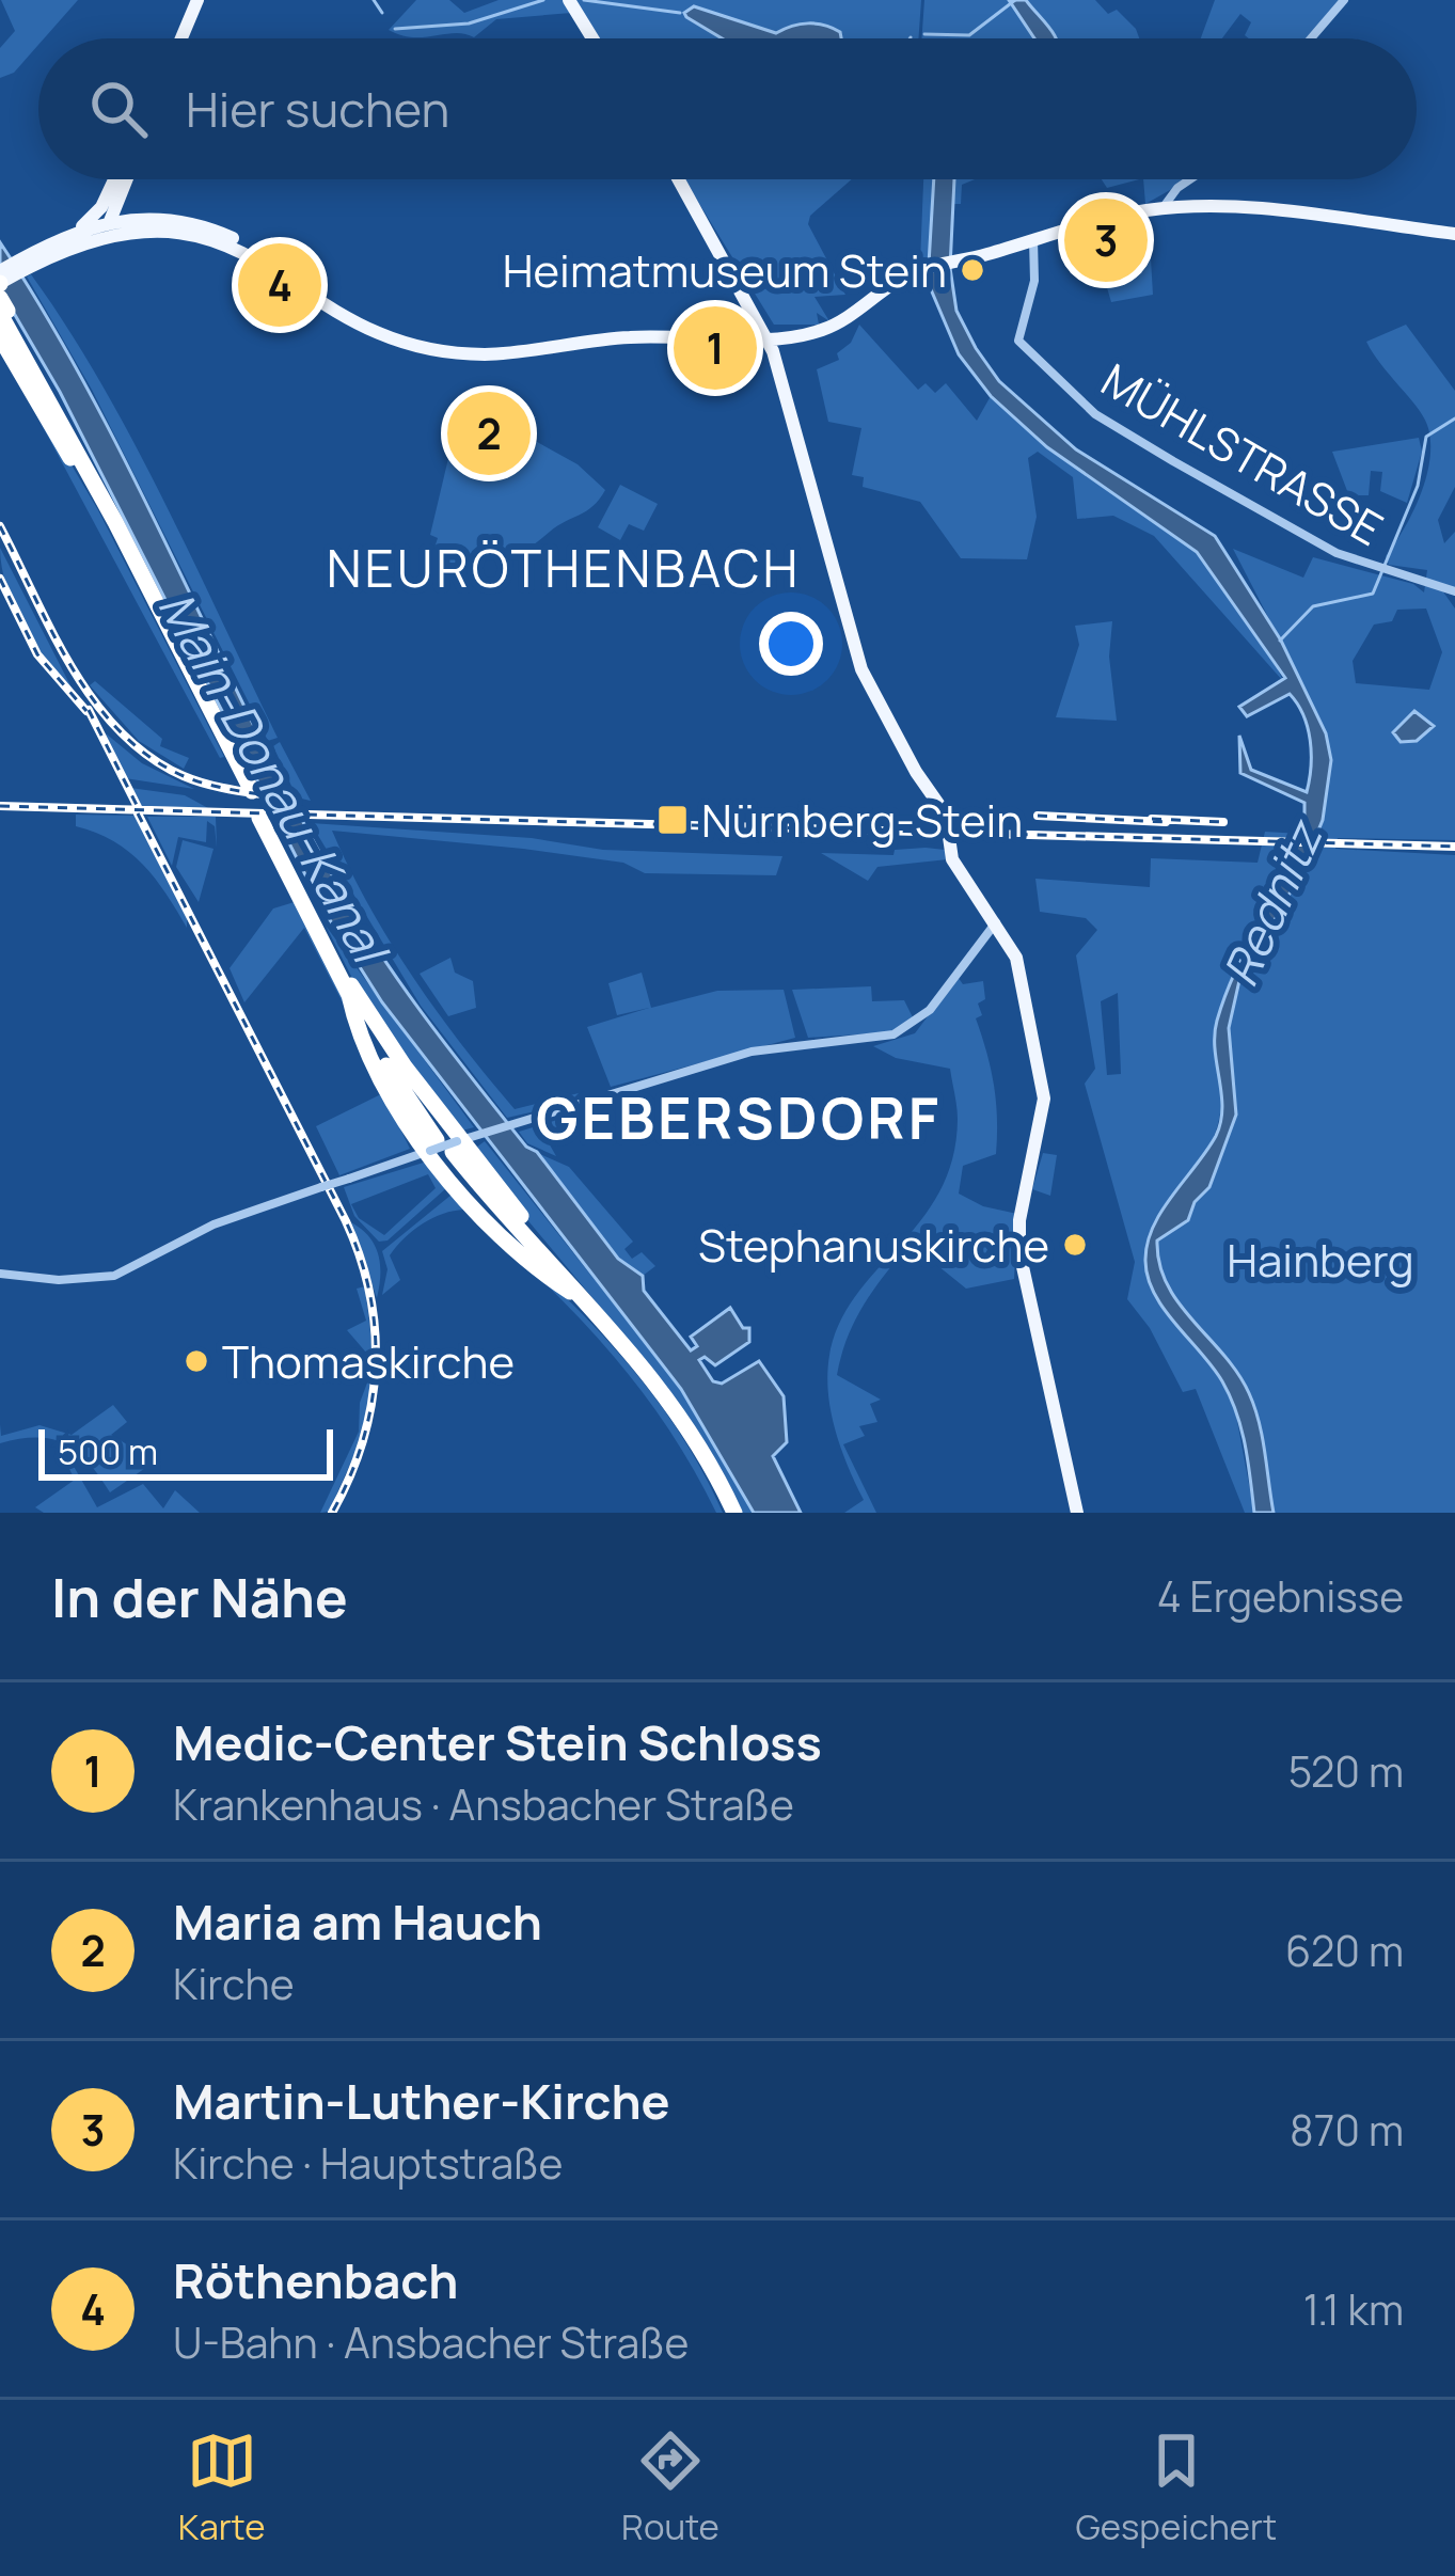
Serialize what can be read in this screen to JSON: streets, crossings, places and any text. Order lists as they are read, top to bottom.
{
  "streets": {
    "street": ["MÜHLSTRASSE"]
  },
  "districts": ["NEURÖTHENBACH", "GEBERSDORF"],
  "water": ["Main-Donau-Kanal", "Rednitz"],
  "parks": ["Hainberg"],
  "places": {
    "other": ["Heimatmuseum Stein", "Stephanuskirche", "Thomaskirche"],
    "transit": ["Nürnberg-Stein"]
  },
  "scale_bar": "500 m",
  "page": {
    "search": "Hier suchen",
    "pins": [
      "3",
      "4",
      "1",
      "2"
    ],
    "scale": "500 m",
    "heading": ["In der Nähe", "4 Ergebnisse"],
    "list": [
      {
        "mark": "1",
        "name": "Medic-Center Stein Schloss",
        "note": "Krankenhaus · Ansbacher Straße",
        "value": "520 m"
      },
      {
        "mark": "2",
        "name": "Maria am Hauch",
        "note": "Kirche",
        "value": "620 m"
      },
      {
        "mark": "3",
        "name": "Martin-Luther-Kirche",
        "note": "Kirche · Hauptstraße",
        "value": "870 m"
      },
      {
        "mark": "4",
        "name": "Röthenbach",
        "note": "U-Bahn · Ansbacher Straße",
        "value": "1.1 km"
      }
    ],
    "nav": ["Karte", "Route", "Gespeichert"]
  }
}
